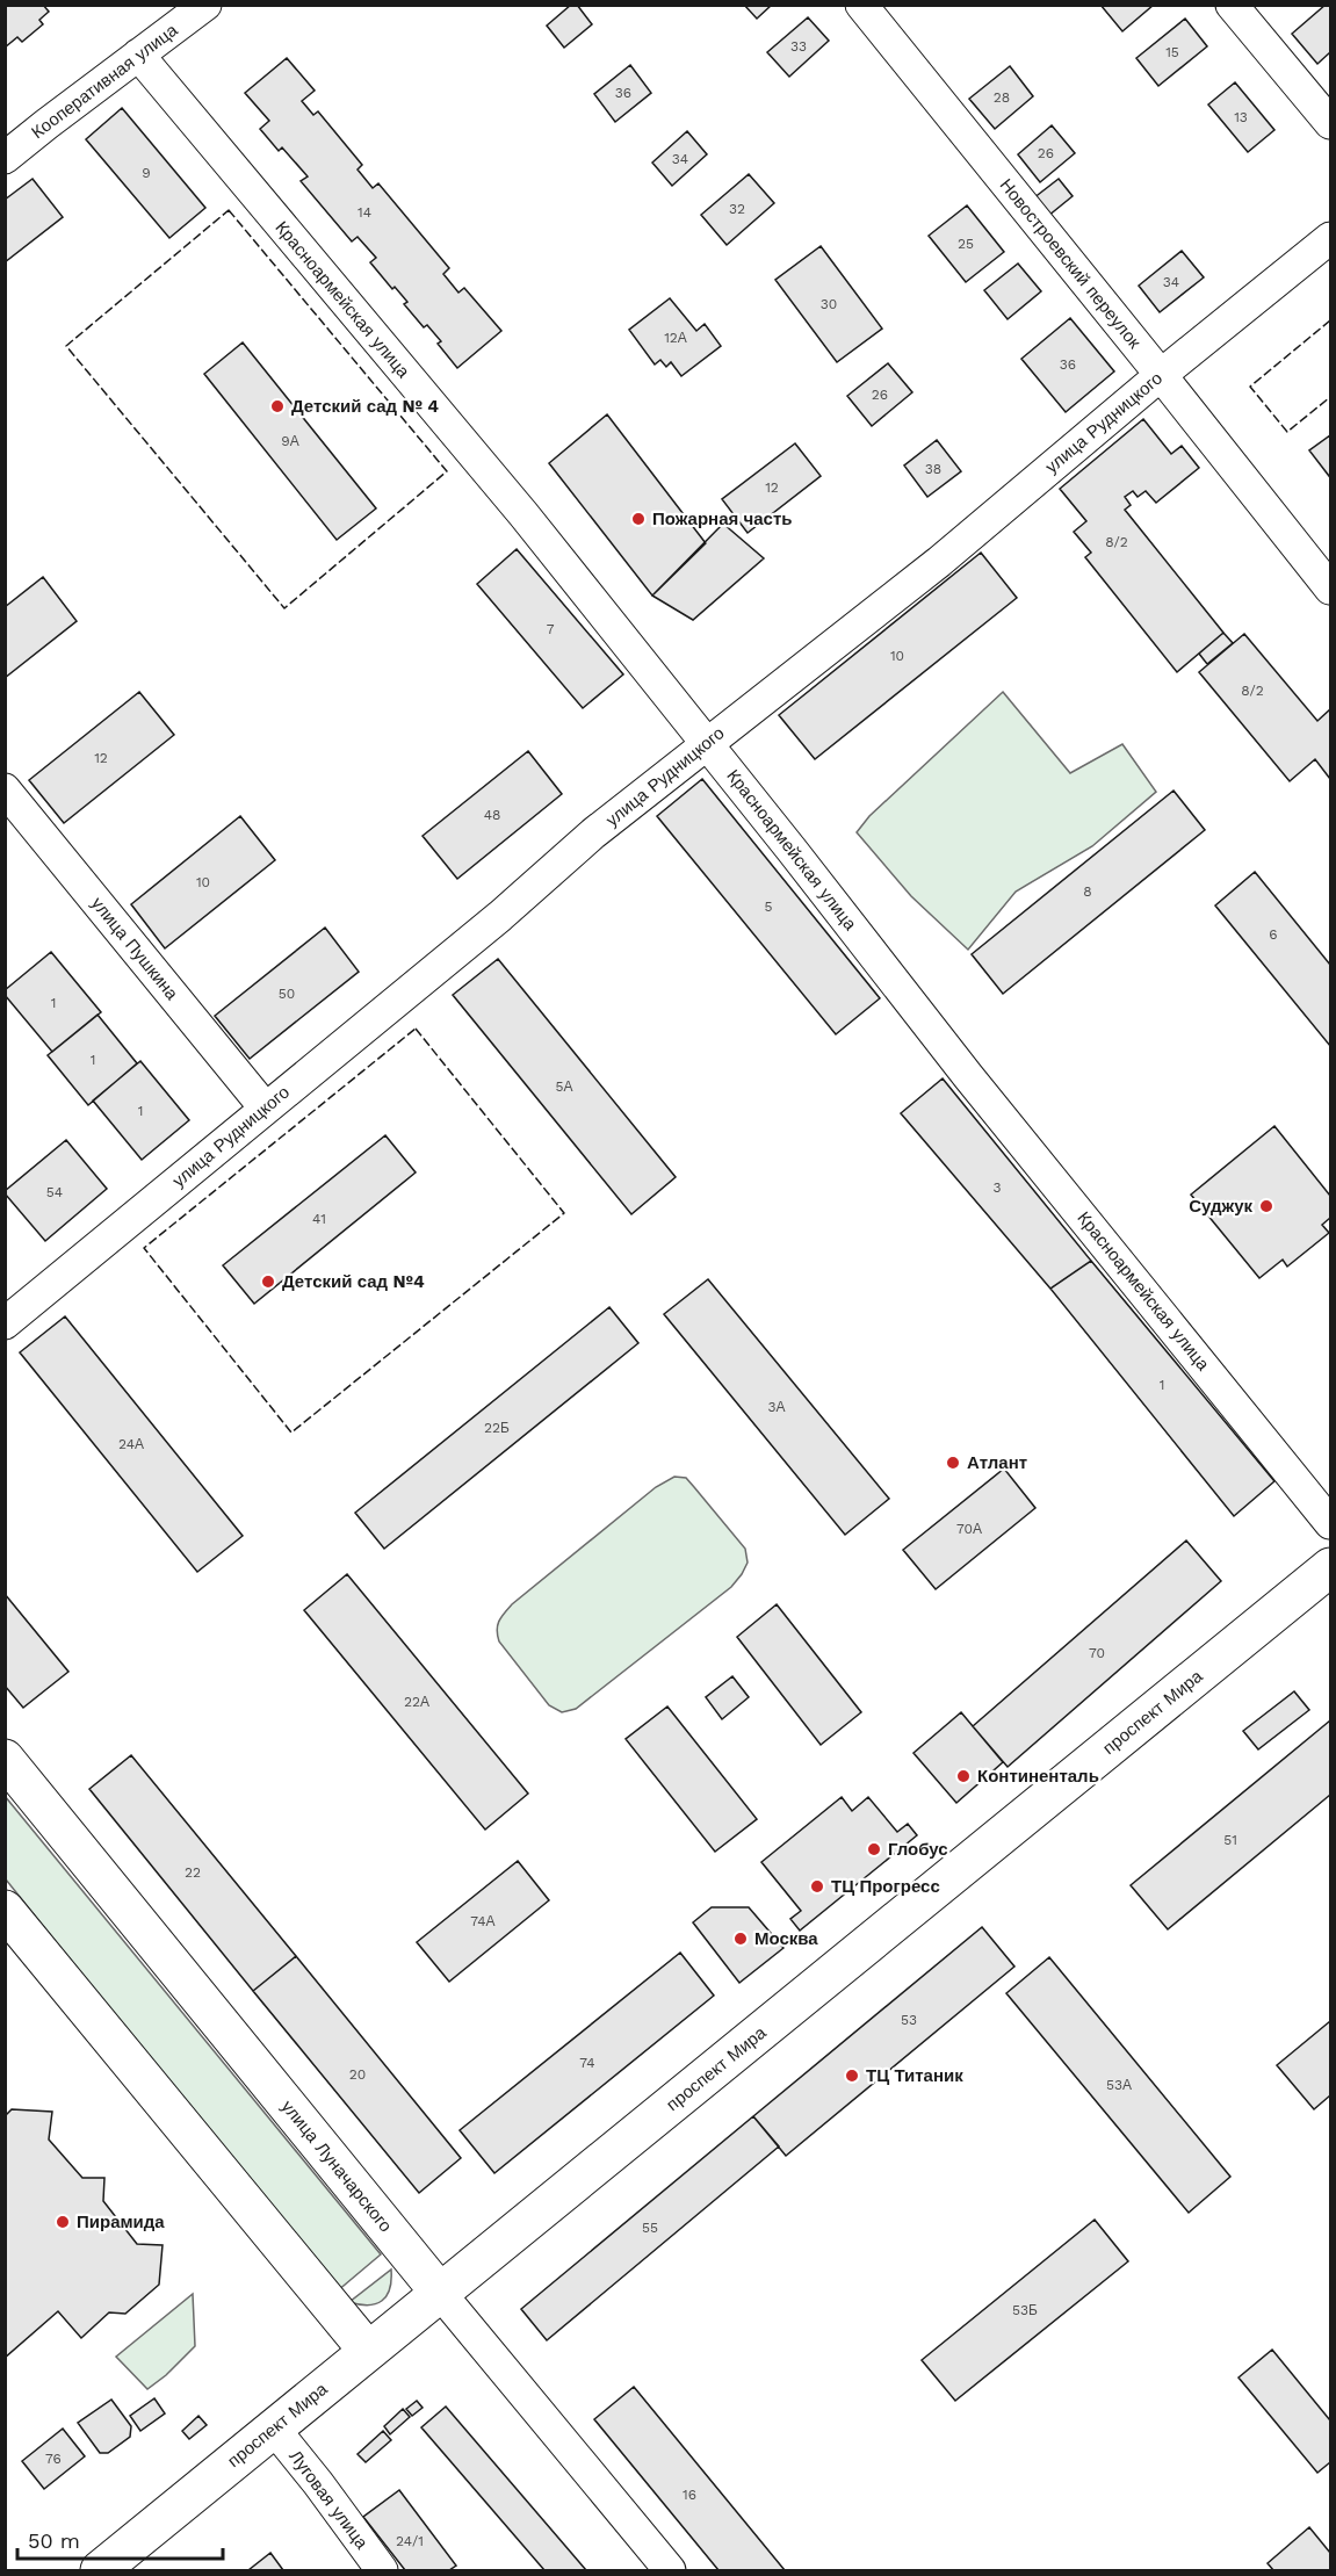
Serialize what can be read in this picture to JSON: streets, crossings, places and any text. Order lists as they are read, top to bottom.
{
  "streets": {
    "main road": ["проспект Мира", "улица Луначарского"],
    "street": [
      "Кооперативная улица",
      "Новостроевский переулок",
      "Красноармейская улица",
      "улица Рудницкого",
      "улица Пушкина",
      "Луговая улица"
    ]
  },
  "crossings": [
    ["Кооперативная улица", "Красноармейская улица"],
    ["Новостроевский переулок", "улица Рудницкого"],
    ["Красноармейская улица", "улица Рудницкого"],
    ["улица Рудницкого", "улица Пушкина"],
    ["проспект Мира", "улица Луначарского"],
    ["проспект Мира", "Луговая улица"]
  ],
  "places": [
    "Детский сад № 4",
    "Пожарная часть",
    "Суджук",
    "Детский сад №4",
    "Атлант",
    "Континенталь",
    "Глобус",
    "ТЦ Прогресс",
    "Москва",
    "ТЦ Титаник",
    "Пирамида"
  ],
  "house_numbers": [
    "33",
    "15",
    "36",
    "28",
    "13",
    "26",
    "34",
    "9",
    "32",
    "14",
    "25",
    "34",
    "30",
    "12А",
    "36",
    "26",
    "9А",
    "38",
    "12",
    "8/2",
    "7",
    "10",
    "8/2",
    "12",
    "48",
    "10",
    "8",
    "5",
    "6",
    "50",
    "1",
    "1",
    "5А",
    "1",
    "3",
    "54",
    "41",
    "1",
    "3А",
    "22Б",
    "24А",
    "70А",
    "70",
    "22А",
    "51",
    "22",
    "74А",
    "53",
    "74",
    "20",
    "53А",
    "55",
    "53Б",
    "76",
    "16",
    "24/1"
  ],
  "scale_bar": "50 m"
}
